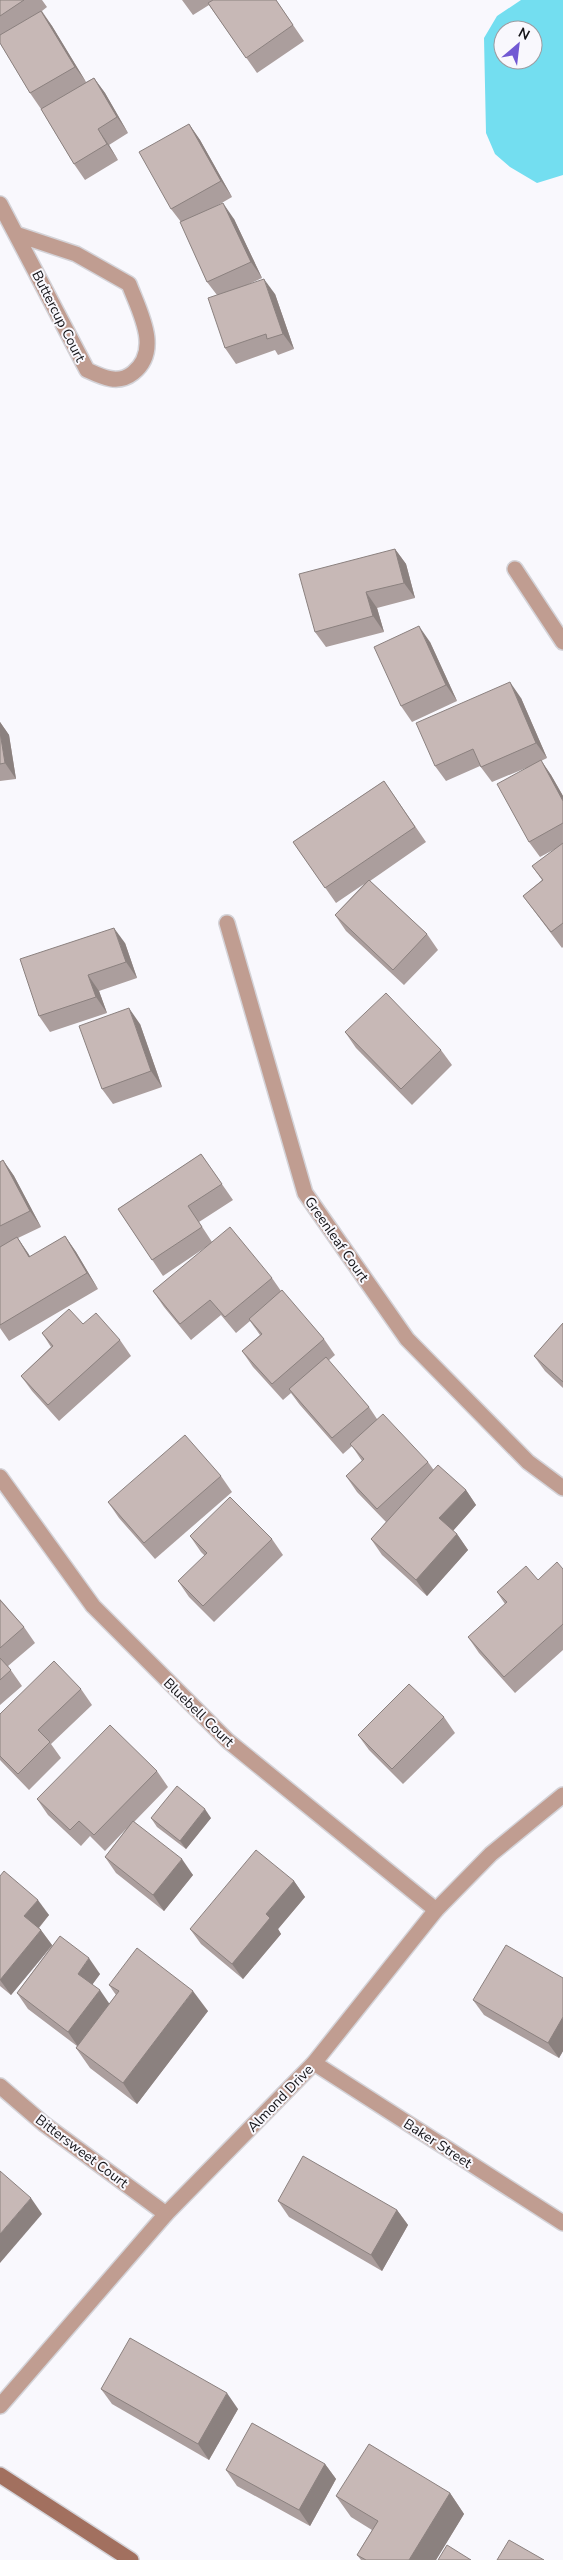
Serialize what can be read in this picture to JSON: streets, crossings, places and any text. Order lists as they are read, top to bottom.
{
  "streets": {
    "street": [
      "Buttercup Court",
      "Greenleaf Court",
      "Bluebell Court",
      "Almond Drive",
      "Baker Street",
      "Bittersweet Court"
    ]
  },
  "crossings": [
    ["Bluebell Court", "Almond Drive"],
    ["Almond Drive", "Baker Street"],
    ["Almond Drive", "Bittersweet Court"]
  ],
  "north": "top right"
}
